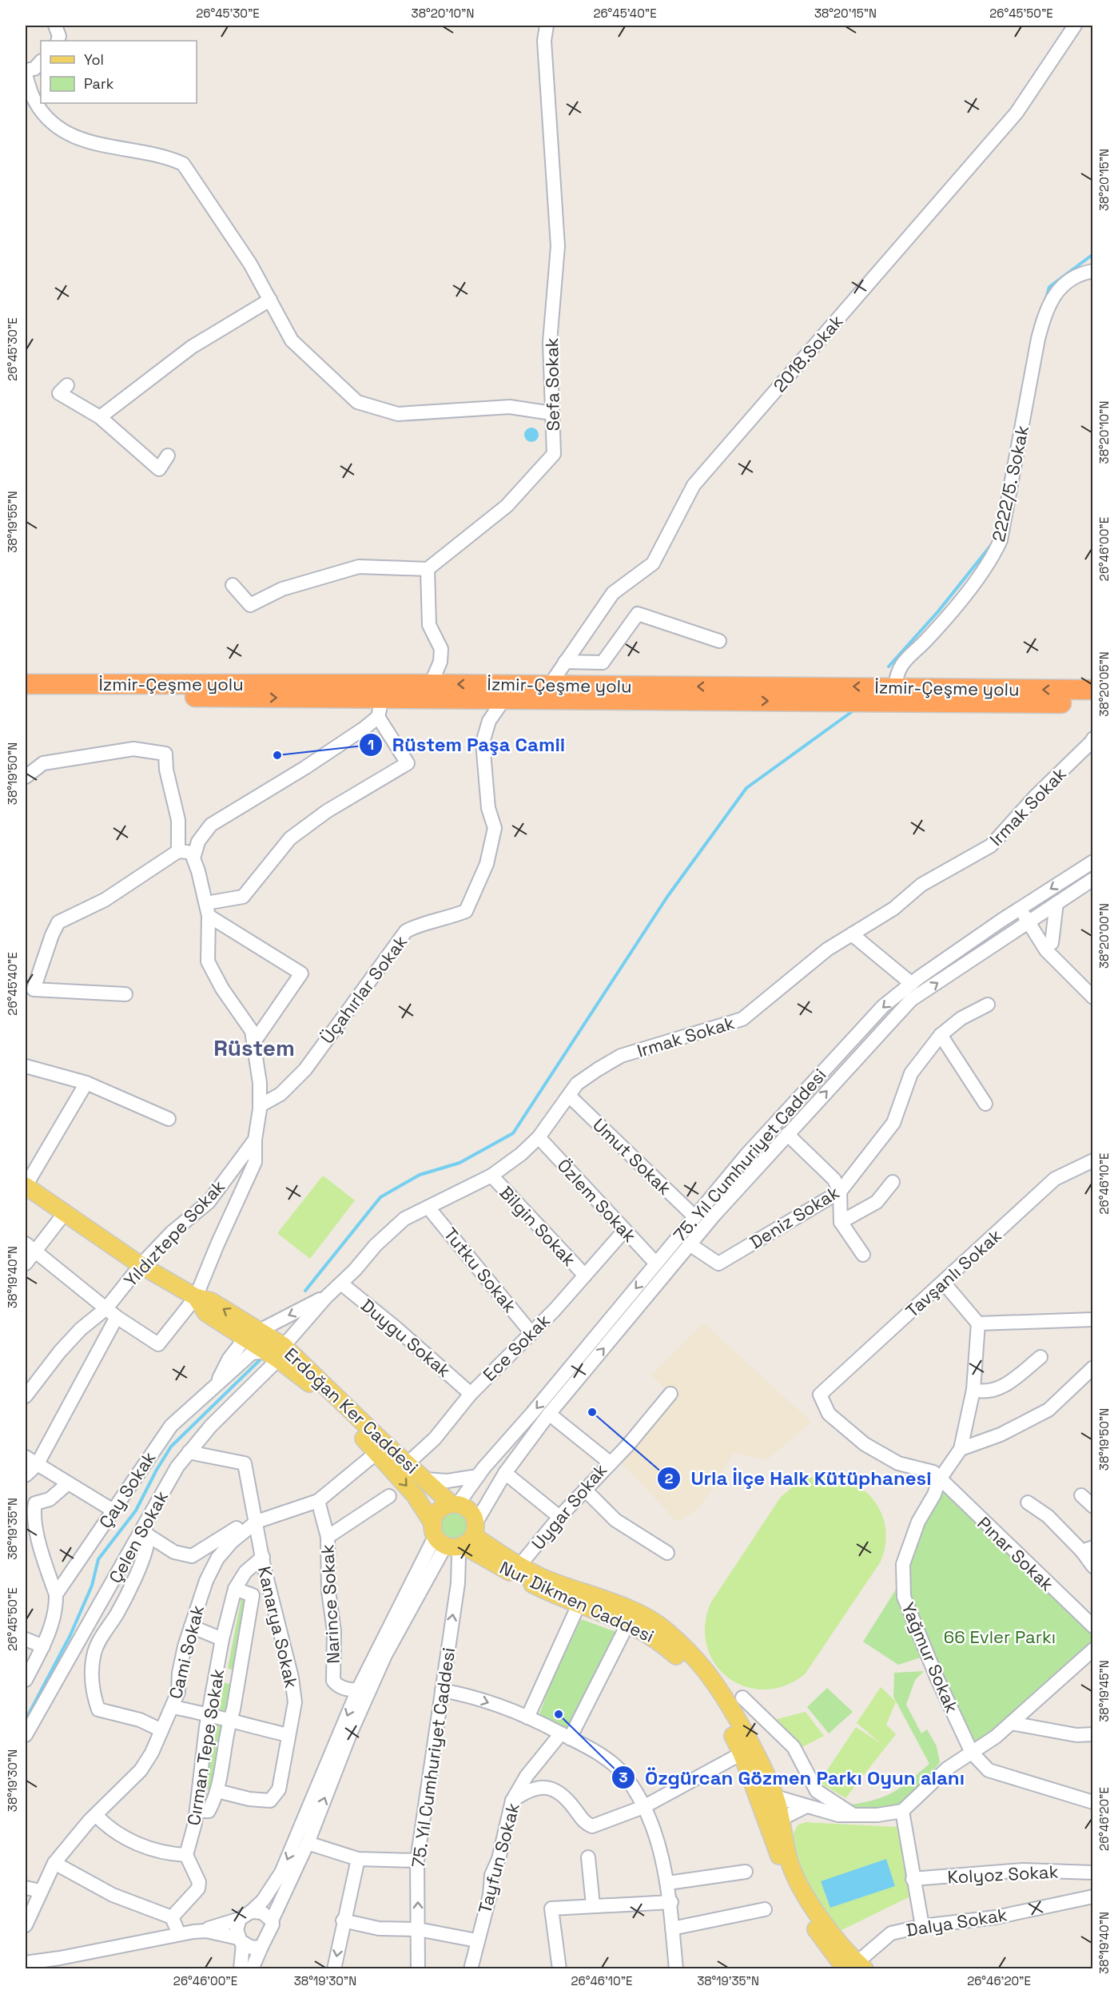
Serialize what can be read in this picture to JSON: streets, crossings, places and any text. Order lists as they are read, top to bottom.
{
  "streets": {
    "highway": ["İzmir-Çeşme yolu"],
    "main road": ["Erdoğan Ker Caddesi", "Nur Dikmen Caddesi"],
    "street": [
      "2018.Sokak",
      "Sefa Sokak",
      "2222/5. Sokak",
      "Irmak Sokak",
      "Üçahırlar Sokak",
      "75. Yıl Cumhuriyet Caddesi",
      "Umut Sokak",
      "Özlem Sokak",
      "Deniz Sokak",
      "Bilgin Sokak",
      "Yıldıztepe Sokak",
      "Tutku Sokak",
      "Tavşanlı Sokak",
      "Duygu Sokak",
      "Ece Sokak",
      "Çay Sokak",
      "Uygar Sokak",
      "Çelen Sokak",
      "Pınar Sokak",
      "Narince Sokak",
      "Kanarya Sokak",
      "Cami Sokak",
      "Yağmur Sokak",
      "Cırman Tepe Sokak",
      "Tayfun Sokak",
      "Kolyoz Sokak",
      "Dalya Sokak"
    ]
  },
  "crossings": [
    ["2018.Sokak", "İzmir-Çeşme yolu"],
    ["2222/5. Sokak", "İzmir-Çeşme yolu"],
    ["İzmir-Çeşme yolu", "Üçahırlar Sokak"],
    ["Irmak Sokak", "Umut Sokak"],
    ["Irmak Sokak", "Özlem Sokak"],
    ["Irmak Sokak", "Bilgin Sokak"],
    ["Irmak Sokak", "Tutku Sokak"],
    ["Irmak Sokak", "Duygu Sokak"],
    ["Irmak Sokak", "Çelen Sokak"],
    ["Üçahırlar Sokak", "Yıldıztepe Sokak"],
    ["75. Yıl Cumhuriyet Caddesi", "Umut Sokak"],
    ["75. Yıl Cumhuriyet Caddesi", "Özlem Sokak"],
    ["75. Yıl Cumhuriyet Caddesi", "Deniz Sokak"],
    ["75. Yıl Cumhuriyet Caddesi", "Erdoğan Ker Caddesi"],
    ["75. Yıl Cumhuriyet Caddesi", "Uygar Sokak"],
    ["75. Yıl Cumhuriyet Caddesi", "Nur Dikmen Caddesi"],
    ["Özlem Sokak", "Ece Sokak"],
    ["Bilgin Sokak", "Ece Sokak"],
    ["Yıldıztepe Sokak", "Erdoğan Ker Caddesi"],
    ["Tutku Sokak", "Ece Sokak"],
    ["Tavşanlı Sokak", "Pınar Sokak"],
    ["Duygu Sokak", "Ece Sokak"],
    ["Ece Sokak", "Erdoğan Ker Caddesi"],
    ["Erdoğan Ker Caddesi", "Çay Sokak"],
    ["Erdoğan Ker Caddesi", "Çelen Sokak"],
    ["Erdoğan Ker Caddesi", "Nur Dikmen Caddesi"],
    ["Erdoğan Ker Caddesi", "Cami Sokak"],
    ["Çay Sokak", "Çelen Sokak"],
    ["Uygar Sokak", "Nur Dikmen Caddesi"],
    ["Çelen Sokak", "Kanarya Sokak"],
    ["Pınar Sokak", "Yağmur Sokak"],
    ["Nur Dikmen Caddesi", "Tayfun Sokak"],
    ["Nur Dikmen Caddesi", "Dalya Sokak"],
    ["Narince Sokak", "Cami Sokak"],
    ["Kanarya Sokak", "Cami Sokak"],
    ["Kanarya Sokak", "Cırman Tepe Sokak"]
  ],
  "districts": ["Rüstem"],
  "parks": ["66 Evler Parkı"],
  "places": ["Rüstem Paşa Camii", "Urla İlçe Halk Kütüphanesi", "Özgürcan Gözmen Parkı Oyun alanı"],
  "legend": ["Yol", "Park"],
  "coordinates": [
    "26°45'30\"E",
    "38°20'10\"N",
    "26°45'40\"E",
    "38°20'15\"N",
    "26°45'50\"E",
    "38°19'55\"N",
    "26°46'00\"E",
    "38°20'05\"N",
    "38°19'50\"N",
    "38°20'00\"N",
    "26°46'10\"E",
    "38°19'40\"N",
    "38°19'35\"N",
    "38°19'45\"N",
    "38°19'30\"N",
    "26°46'20\"E"
  ]
}
